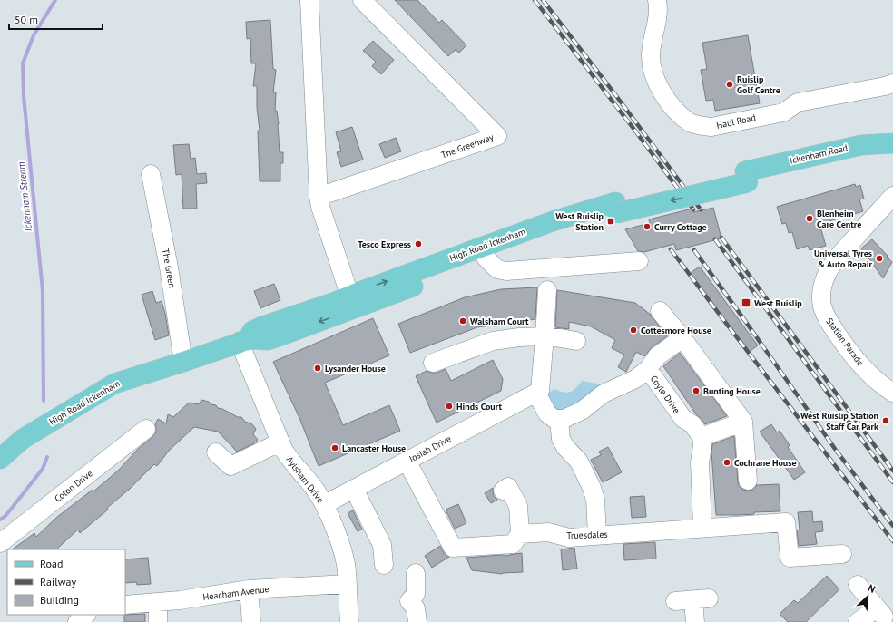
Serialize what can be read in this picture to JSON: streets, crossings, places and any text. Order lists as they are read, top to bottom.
{
  "streets": {
    "main road": ["Ickenham Road", "High Road Ickenham"],
    "street": [
      "Haul Road",
      "The Greenway",
      "The Green",
      "Station Parade",
      "Coyle Drive",
      "Josiah Drive",
      "Aylsham Drive",
      "Coton Drive",
      "Truesdales",
      "Heacham Avenue"
    ]
  },
  "crossings": [
    ["Ickenham Road", "High Road Ickenham"],
    ["High Road Ickenham", "The Green"],
    ["High Road Ickenham", "Aylsham Drive"],
    ["Josiah Drive", "Aylsham Drive"],
    ["Aylsham Drive", "Heacham Avenue"]
  ],
  "water": ["Ickenham Stream"],
  "places": {
    "other": [
      "Ruislip Golf Centre",
      "Blenheim Care Centre",
      "Curry Cottage",
      "Tesco Express",
      "Universal Tyres & Auto Repair",
      "Walsham Court",
      "Cottesmore House",
      "Lysander House",
      "Bunting House",
      "Hinds Court",
      "West Ruislip Station Staff Car Park",
      "Lancaster House",
      "Cochrane House"
    ],
    "transit": ["West Ruislip Station", "West Ruislip"]
  },
  "legend": ["Road", "Railway", "Building"],
  "scale_bar": "50 m",
  "north": "top right"
}
